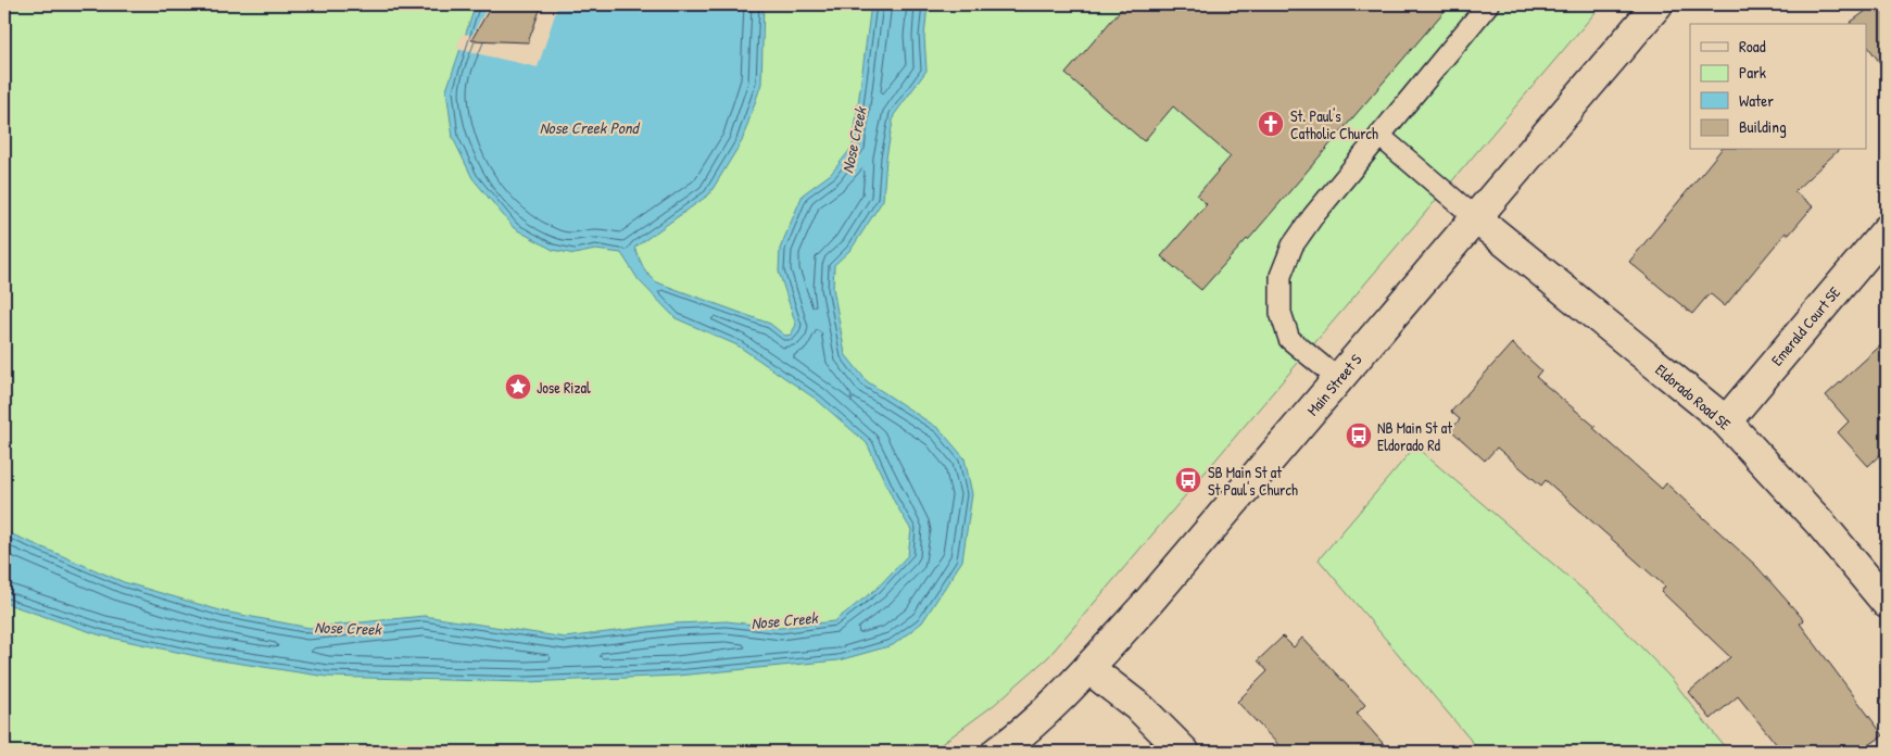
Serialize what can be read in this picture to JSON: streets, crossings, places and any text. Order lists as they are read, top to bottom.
{
  "streets": {
    "main road": ["Emerald Court SE", "Main Street S", "Eldorado Road SE"]
  },
  "crossings": [
    ["Emerald Court SE", "Eldorado Road SE"],
    ["Main Street S", "Eldorado Road SE"]
  ],
  "water": ["Nose Creek Pond", "Nose Creek"],
  "places": {
    "church": ["St. Paul's Catholic Church"],
    "place": ["Jose Rizal"],
    "bus stop": ["NB Main St at Eldorado Rd", "SB Main St at St Paul's Church"]
  },
  "legend": [
    "Road",
    "Park",
    "Water",
    "Building"
  ]
}
